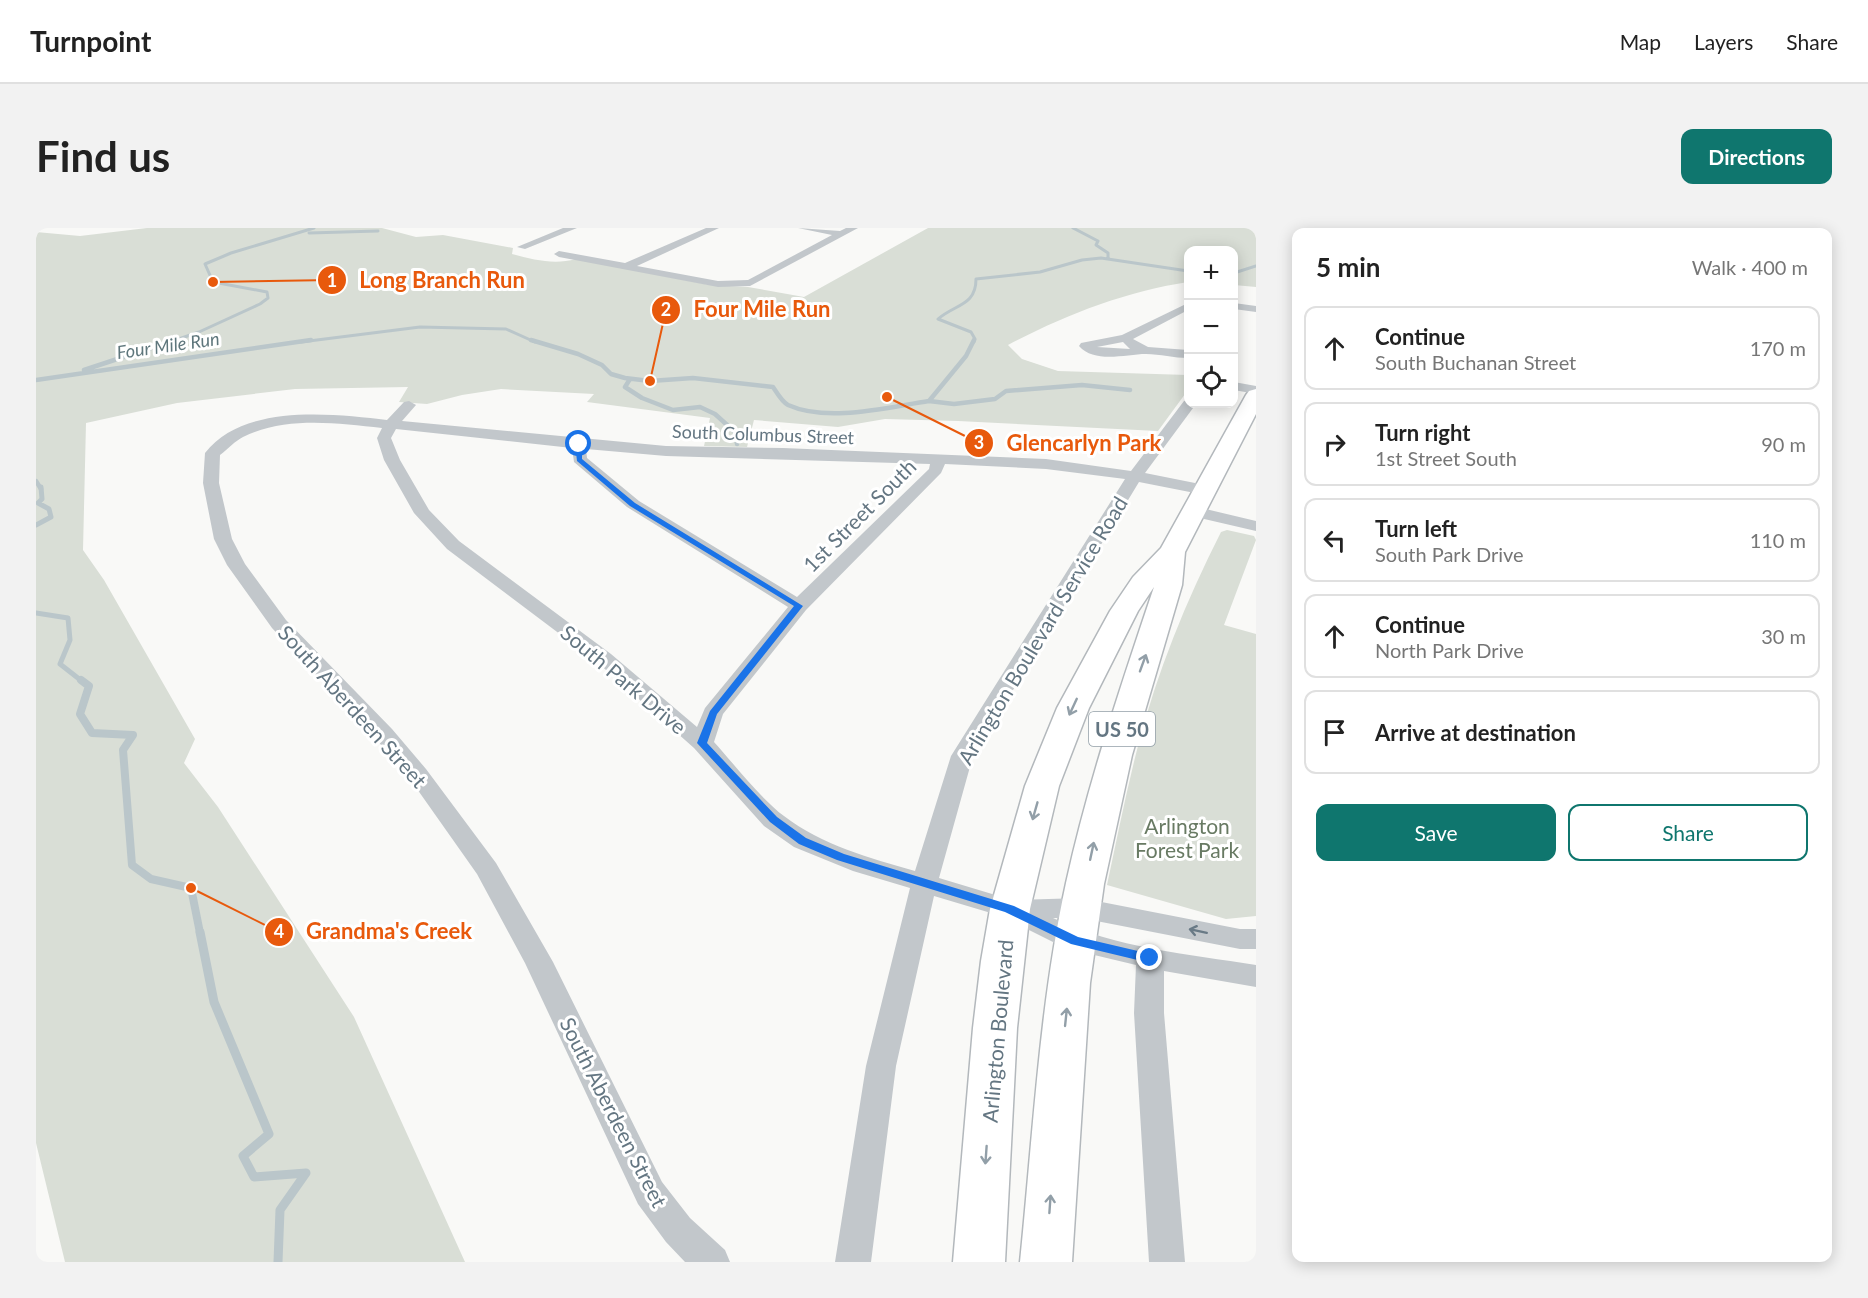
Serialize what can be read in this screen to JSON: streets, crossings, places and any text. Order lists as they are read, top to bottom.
{
  "streets": {
    "highway": ["US 50", "Arlington Boulevard"],
    "street": [
      "South Columbus Street",
      "1st Street South",
      "Arlington Boulevard Service Road",
      "South Park Drive",
      "South Aberdeen Street"
    ]
  },
  "crossings": [
    ["South Columbus Street", "1st Street South"],
    ["South Columbus Street", "Arlington Boulevard Service Road"],
    ["South Columbus Street", "South Park Drive"],
    ["South Columbus Street", "South Aberdeen Street"],
    ["South Columbus Street", "Arlington Boulevard"],
    ["1st Street South", "South Park Drive"],
    ["Arlington Boulevard Service Road", "South Park Drive"],
    ["South Park Drive", "South Aberdeen Street"],
    ["South Park Drive", "Arlington Boulevard"]
  ],
  "water": ["Four Mile Run"],
  "parks": ["Arlington Forest Park"],
  "places": [
    "Long Branch Run",
    "Four Mile Run",
    "Glencarlyn Park",
    "Grandma's Creek"
  ],
  "page": {
    "header": "Turnpoint",
    "nav": ["Map", "Layers", "Share"],
    "buttons": [
      "Directions",
      ["Save", "Share"]
    ],
    "title": "Find us",
    "heading": ["5 min", "Walk · 400 m"],
    "map_buttons": ["+", "−"],
    "list": [
      ["Continue", "South Buchanan Street", "170 m"],
      ["Turn right", "1st Street South", "90 m"],
      ["Turn left", "South Park Drive", "110 m"],
      ["Continue", "North Park Drive", "30 m"],
      "Arrive at destination"
    ]
  }
}
